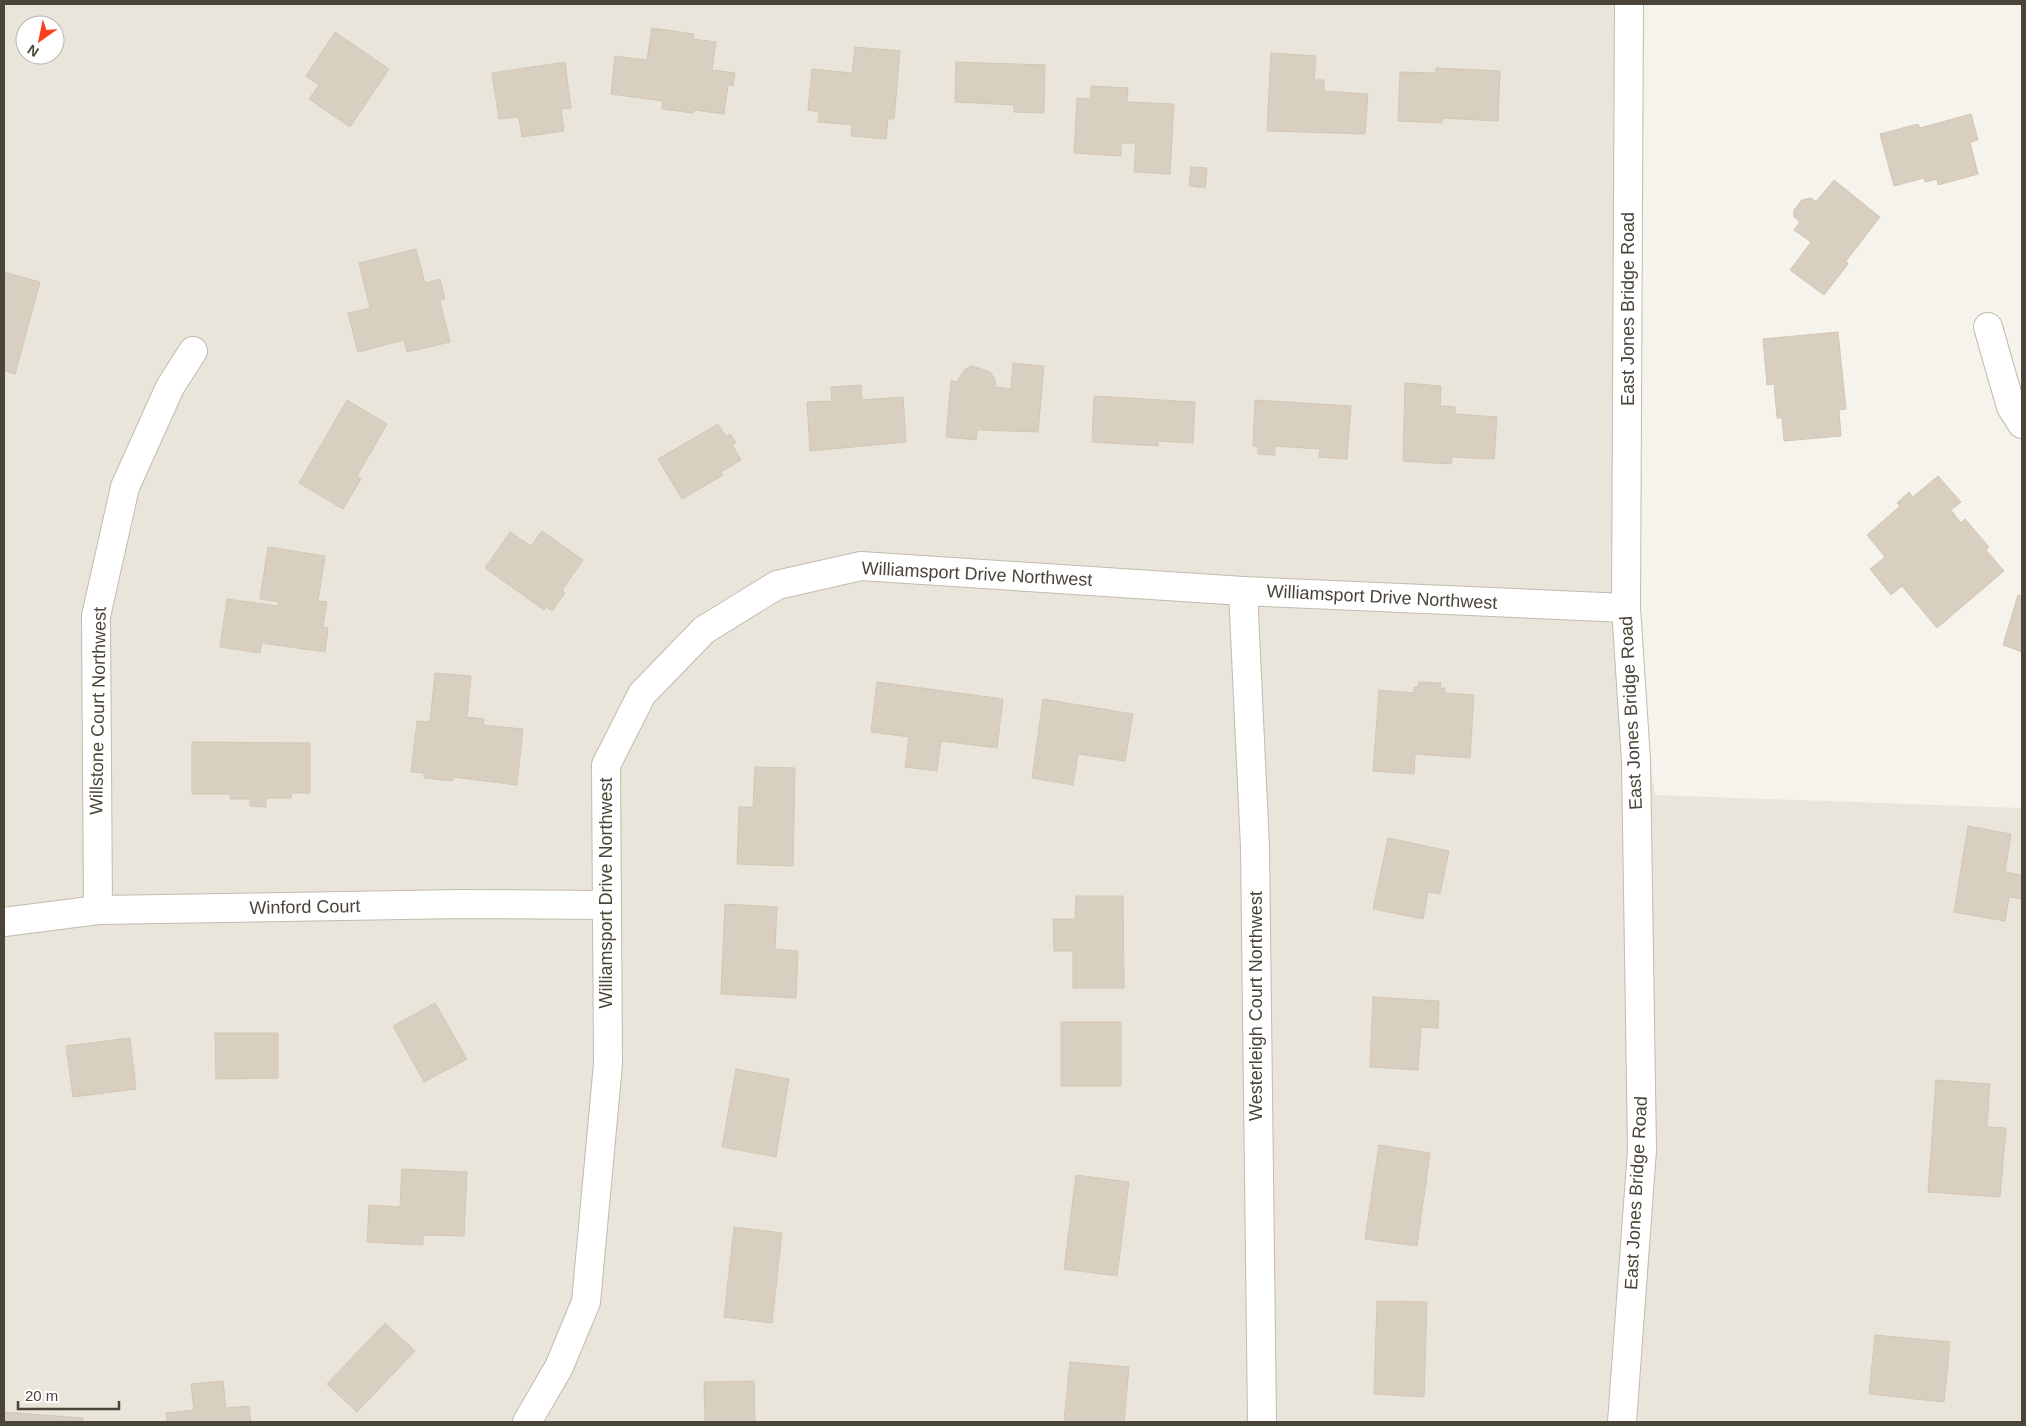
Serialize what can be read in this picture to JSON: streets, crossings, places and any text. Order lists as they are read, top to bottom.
{
  "streets": {
    "street": [
      "East Jones Bridge Road",
      "Williamsport Drive Northwest",
      "Willstone Court Northwest",
      "Winford Court",
      "Westerleigh Court Northwest"
    ]
  },
  "crossings": [
    ["East Jones Bridge Road", "Williamsport Drive Northwest"],
    ["Williamsport Drive Northwest", "Winford Court"],
    ["Williamsport Drive Northwest", "Westerleigh Court Northwest"],
    ["Willstone Court Northwest", "Winford Court"]
  ],
  "scale_bar": "20 m",
  "north": "bottom left"
}
